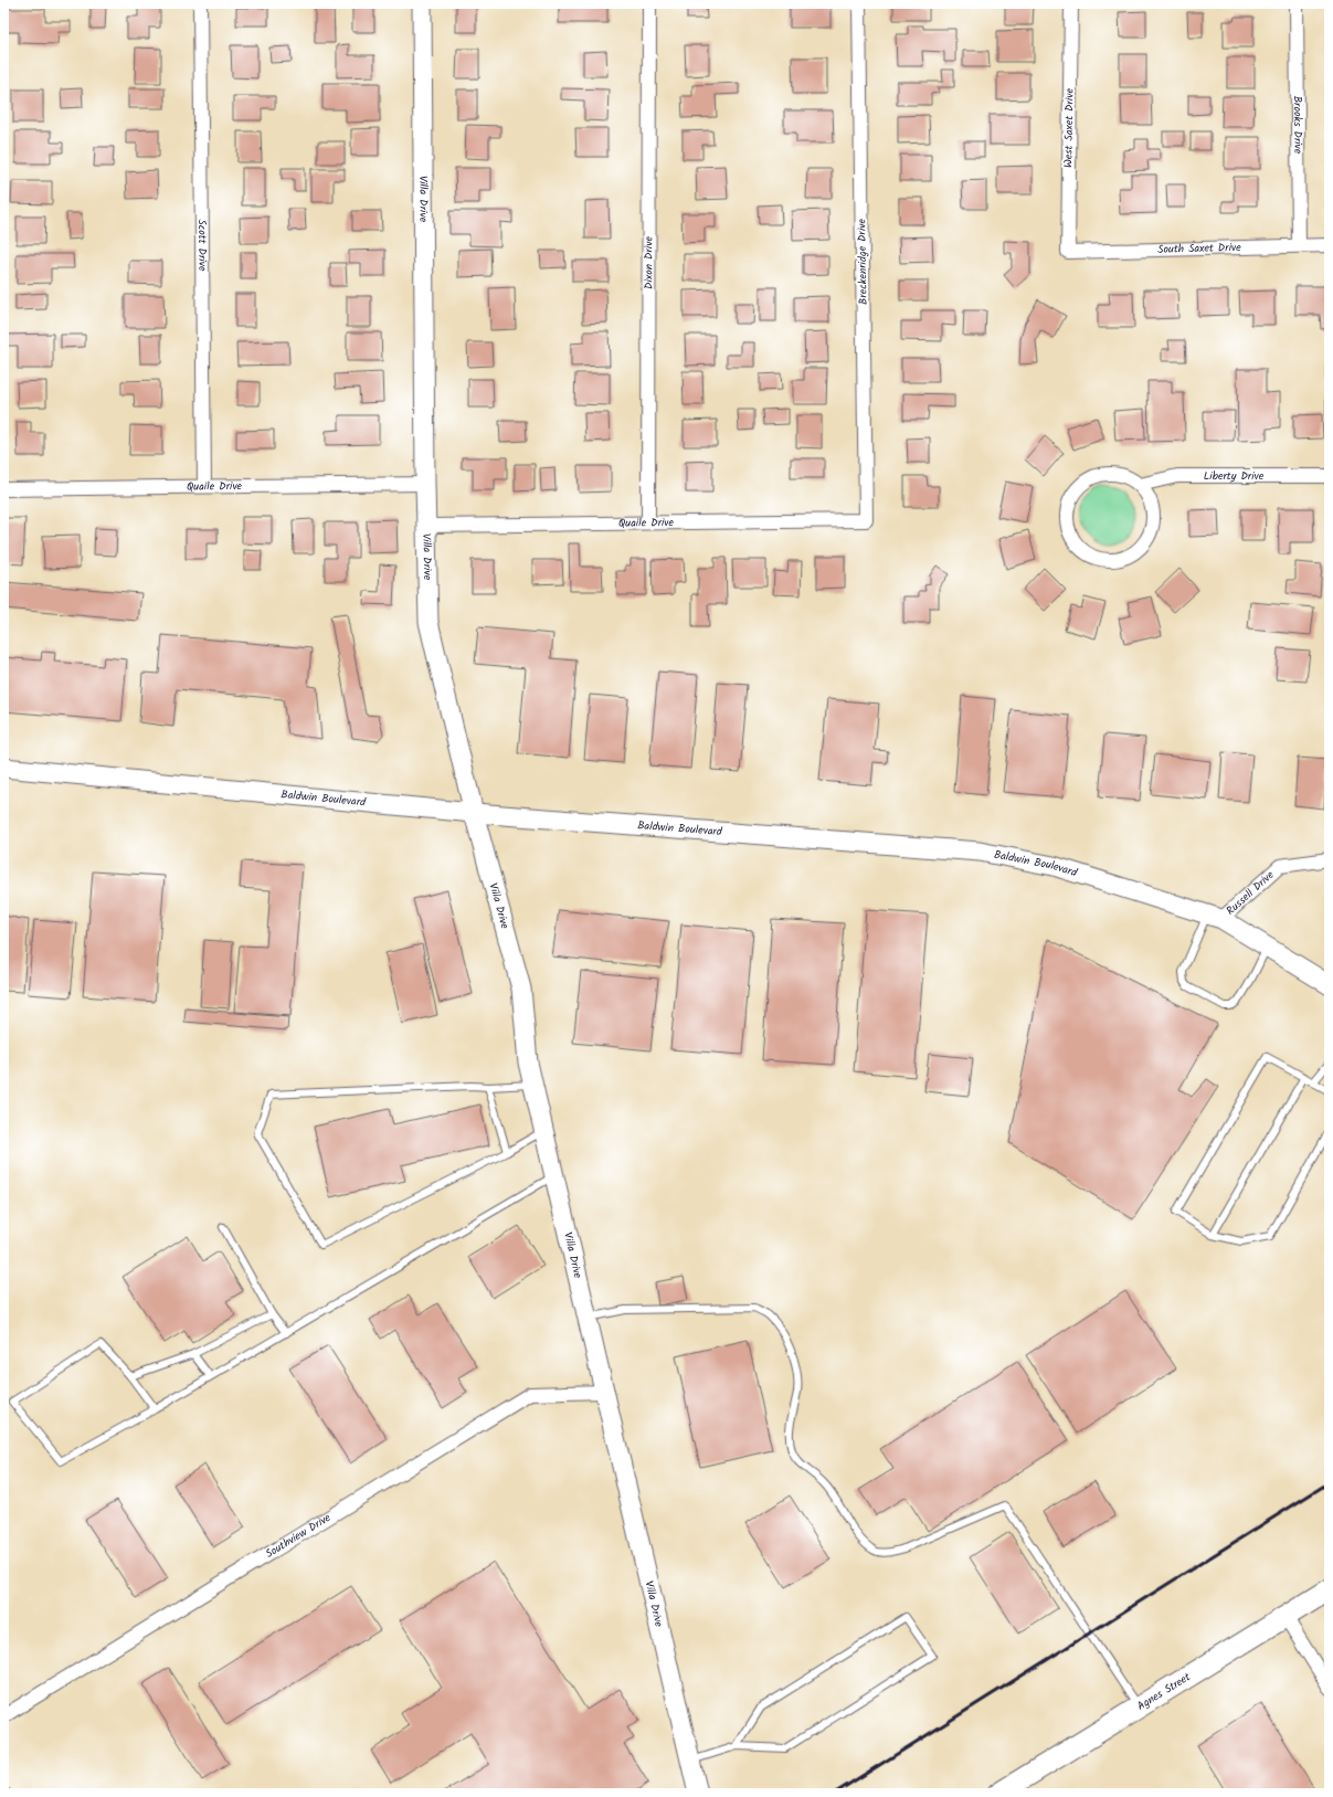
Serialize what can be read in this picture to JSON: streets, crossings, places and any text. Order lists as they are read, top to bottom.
{
  "streets": {
    "main road": ["Agnes Street"],
    "street": [
      "Brooks Drive",
      "West Saxet Drive",
      "Villa Drive",
      "Scott Drive",
      "South Saxet Drive",
      "Breckenridge Drive",
      "Dixon Drive",
      "Liberty Drive",
      "Quaile Drive",
      "Baldwin Boulevard",
      "Russell Drive",
      "Southview Drive"
    ]
  },
  "crossings": [
    ["Brooks Drive", "South Saxet Drive"],
    ["West Saxet Drive", "South Saxet Drive"],
    ["Villa Drive", "Quaile Drive"],
    ["Villa Drive", "Baldwin Boulevard"],
    ["Villa Drive", "Southview Drive"],
    ["Scott Drive", "Quaile Drive"],
    ["Breckenridge Drive", "Quaile Drive"],
    ["Dixon Drive", "Quaile Drive"],
    ["Baldwin Boulevard", "Russell Drive"]
  ]
}
